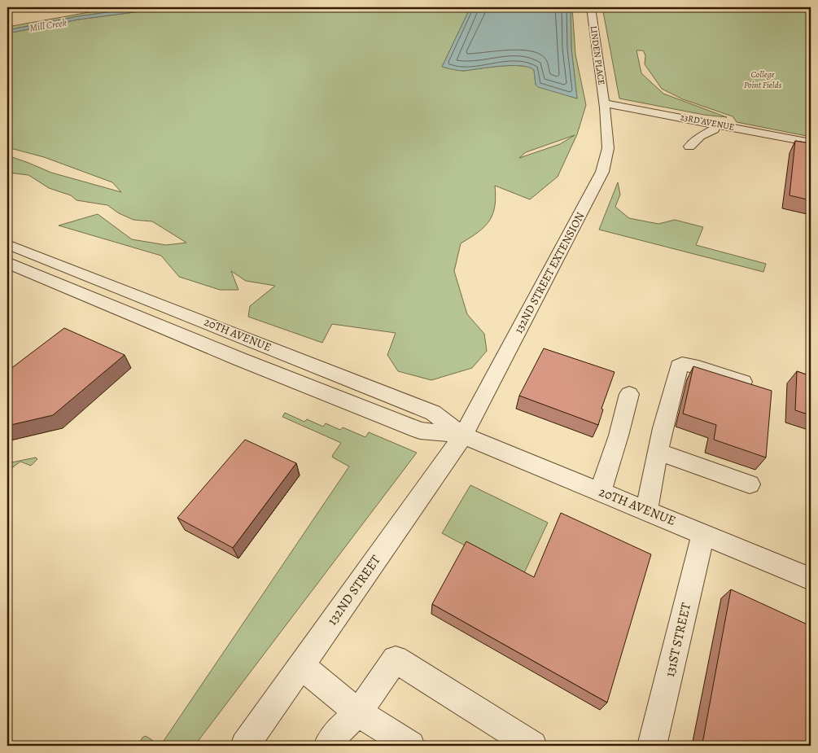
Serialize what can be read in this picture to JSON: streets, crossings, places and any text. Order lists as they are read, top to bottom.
{
  "streets": {
    "street": [
      "LINDEN PLACE",
      "23RD AVENUE",
      "132ND STREET EXTENSION",
      "20TH AVENUE",
      "132ND STREET",
      "131ST STREET"
    ]
  },
  "crossings": [
    ["LINDEN PLACE", "23RD AVENUE"],
    ["LINDEN PLACE", "132ND STREET EXTENSION"],
    ["23RD AVENUE", "132ND STREET EXTENSION"],
    ["132ND STREET EXTENSION", "20TH AVENUE"],
    ["132ND STREET EXTENSION", "132ND STREET"],
    ["20TH AVENUE", "132ND STREET"],
    ["20TH AVENUE", "131ST STREET"]
  ],
  "water": ["Mill Creek"],
  "parks": ["College Point Fields"]
}
